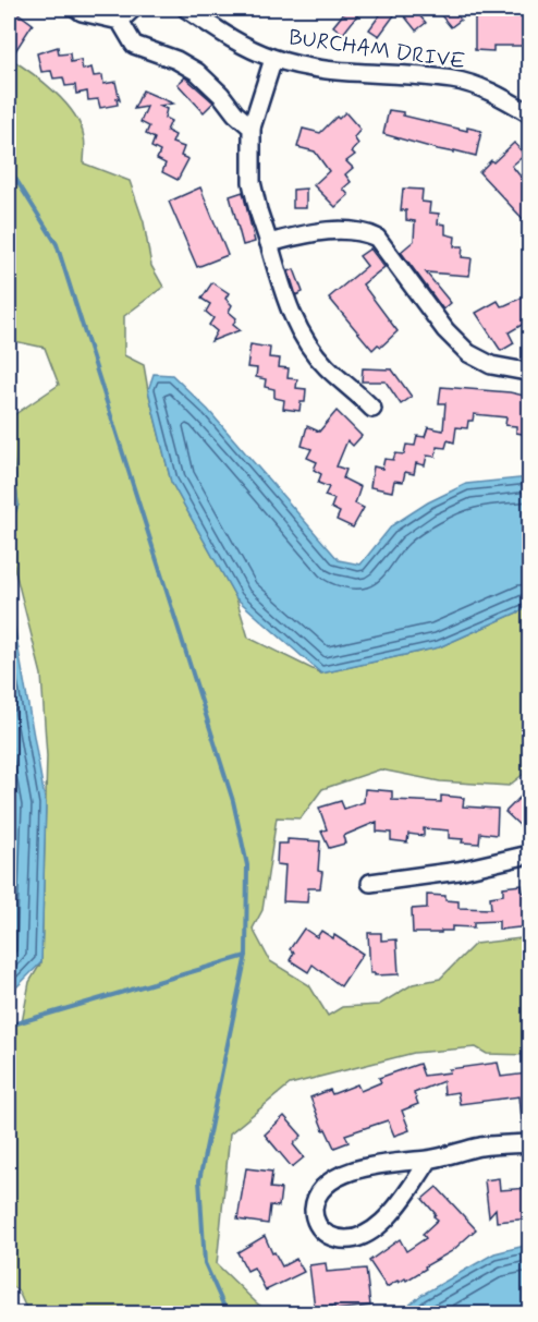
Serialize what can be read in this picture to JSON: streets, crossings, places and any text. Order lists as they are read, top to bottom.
{
  "streets": {
    "street": ["BURCHAM DRIVE"]
  }
}
